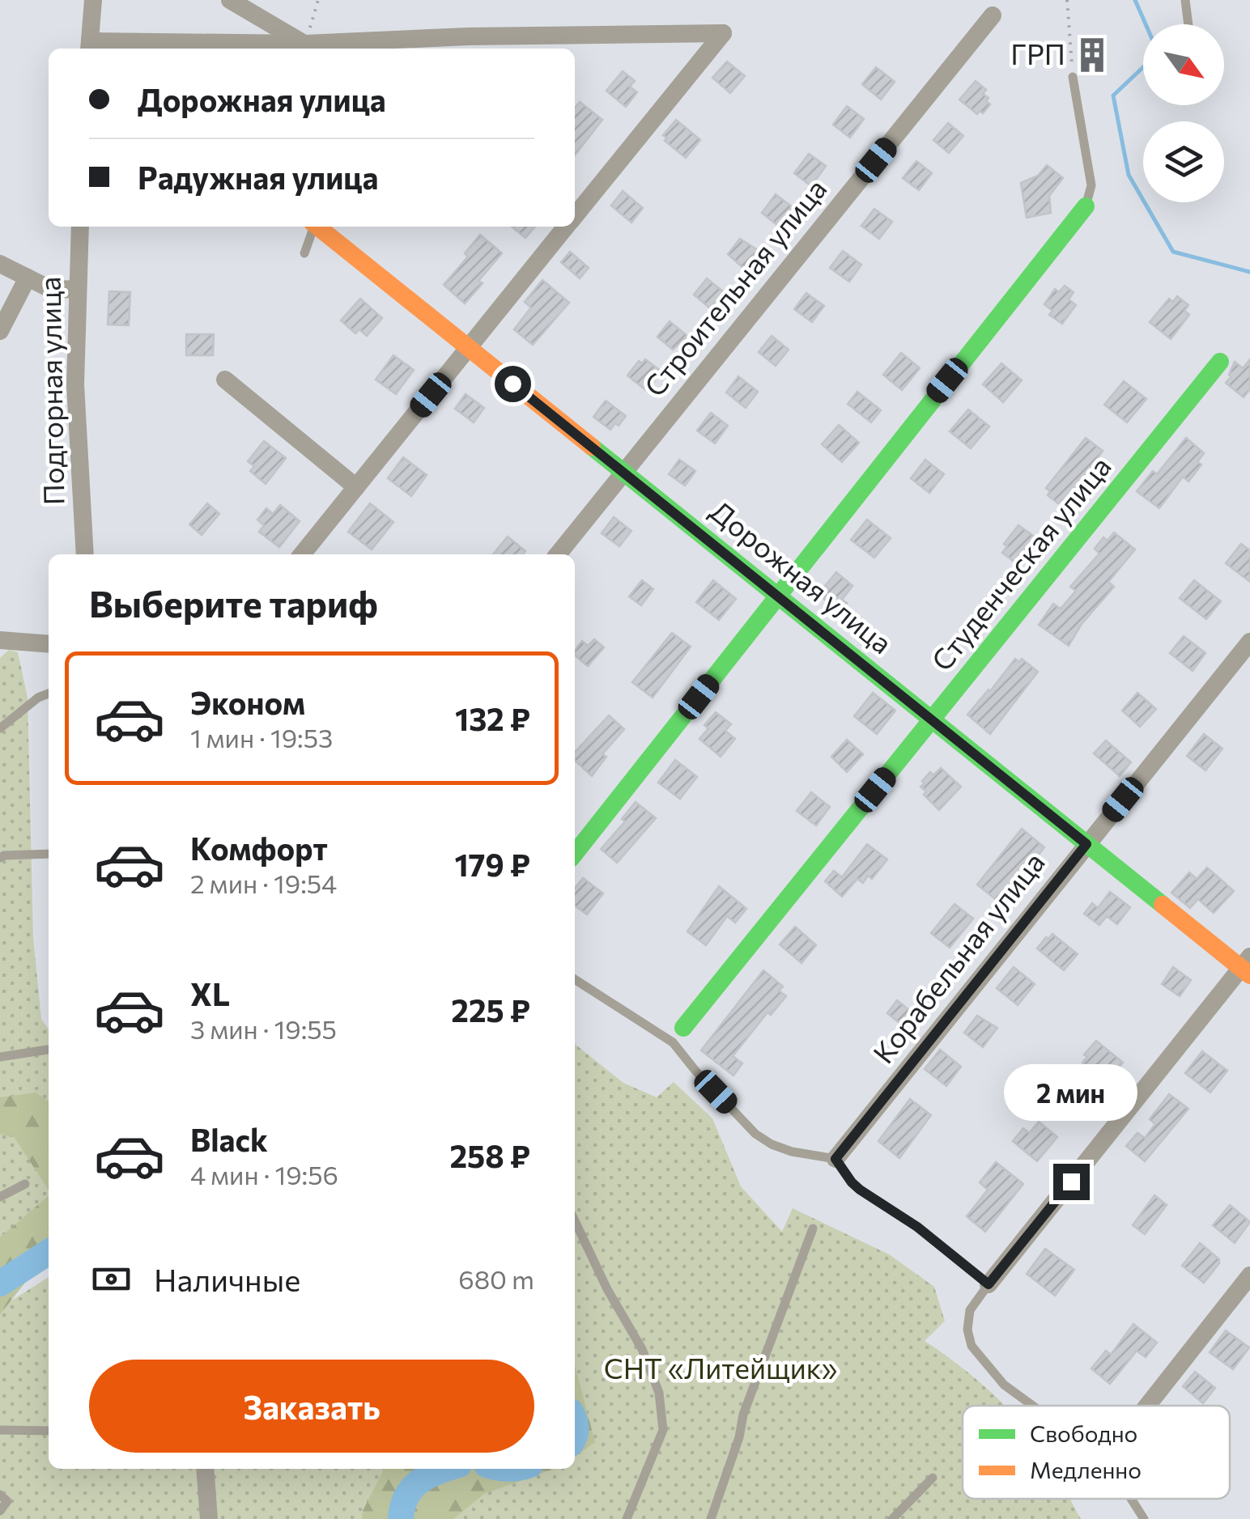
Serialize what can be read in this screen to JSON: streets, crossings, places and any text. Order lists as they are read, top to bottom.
{
  "streets": {
    "street": [
      "Строительная улица",
      "Подгорная улица",
      "Студенческая улица",
      "Дорожная улица",
      "Корабельная улица"
    ]
  },
  "crossings": [
    ["Строительная улица", "Дорожная улица"],
    ["Студенческая улица", "Дорожная улица"],
    ["Дорожная улица", "Корабельная улица"]
  ],
  "parks": ["СНТ «Литейщик»"],
  "places": {
    "building": ["ГРП"]
  },
  "legend": ["Свободно", "Медленно"],
  "north": "bottom right",
  "page": {
    "banner": ["Дорожная улица", "Радужная улица"],
    "heading": "Выберите тариф",
    "list": [
      {
        "name": "Эконом",
        "note": "1 мин · 19:53",
        "value": "132 ₽"
      },
      {
        "name": "Комфорт",
        "note": "2 мин · 19:54",
        "value": "179 ₽"
      },
      {
        "name": "XL",
        "note": "3 мин · 19:55",
        "value": "225 ₽"
      },
      {
        "name": "Black",
        "note": "4 мин · 19:56",
        "value": "258 ₽"
      }
    ],
    "bubble": "2 мин",
    "pay": ["Наличные", "680 m"],
    "buttons": "Заказать"
  }
}
